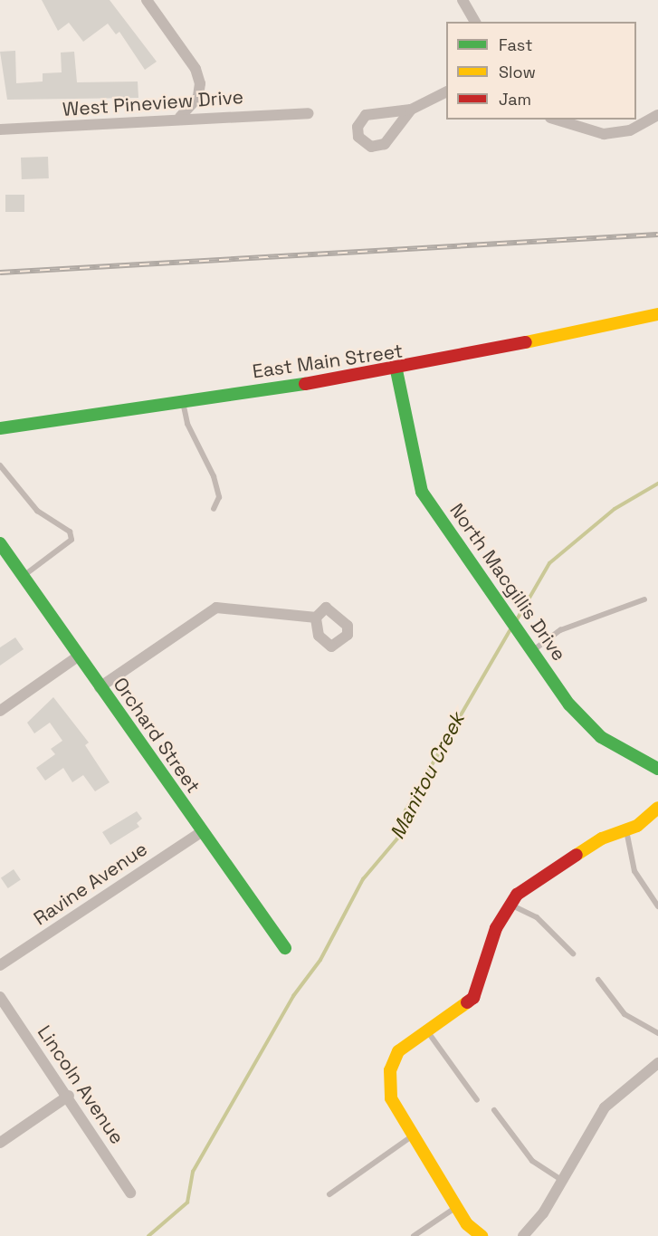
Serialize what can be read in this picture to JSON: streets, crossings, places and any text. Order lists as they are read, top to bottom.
{
  "streets": {
    "street": [
      "West Pineview Drive",
      "East Main Street",
      "North Macgillis Drive",
      "Orchard Street",
      "Ravine Avenue",
      "Lincoln Avenue"
    ]
  },
  "crossings": [
    ["East Main Street", "North Macgillis Drive"],
    ["Orchard Street", "Ravine Avenue"]
  ],
  "water": ["Manitou Creek"],
  "legend": ["Fast", "Slow", "Jam"]
}
